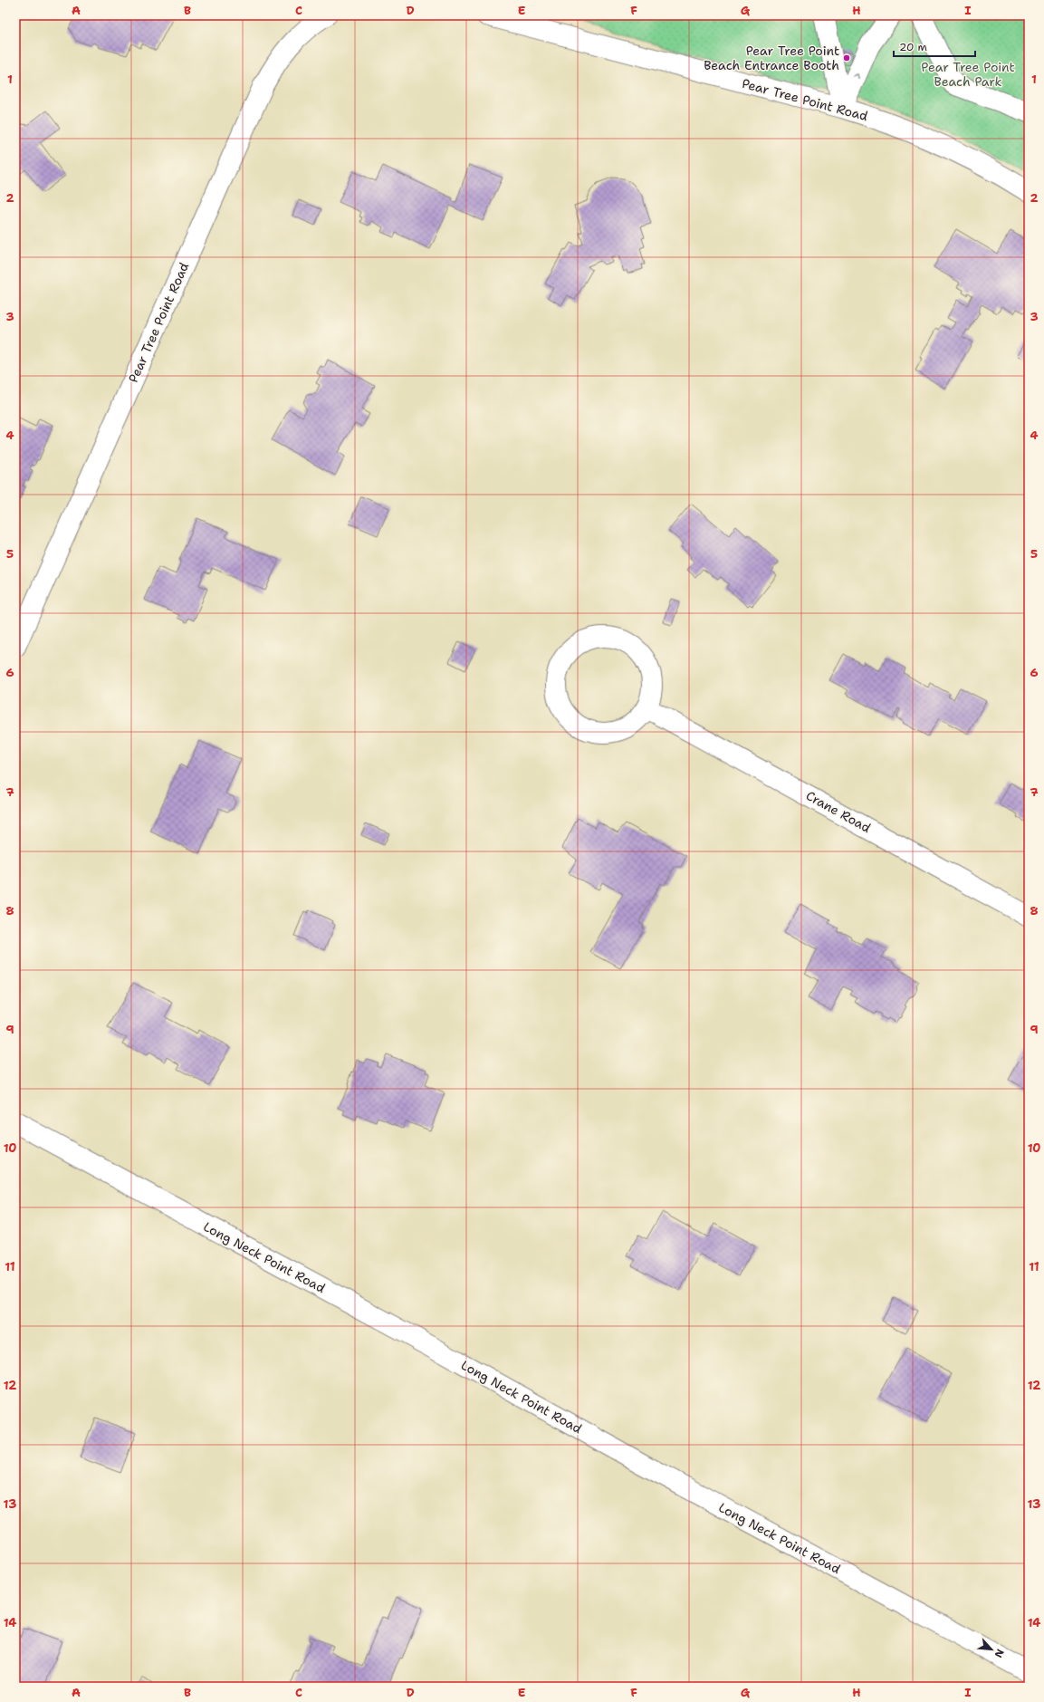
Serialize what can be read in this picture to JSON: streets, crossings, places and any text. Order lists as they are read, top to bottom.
{
  "streets": {
    "street": ["Pear Tree Point Road", "Crane Road", "Long Neck Point Road"]
  },
  "parks": ["Pear Tree Point Beach Park"],
  "places": ["Pear Tree Point Beach Entrance Booth"],
  "scale_bar": "20 m",
  "north": "bottom right",
  "grid": {
    "columns": [
      "A",
      "B",
      "C",
      "D",
      "E",
      "F",
      "G",
      "H",
      "I"
    ],
    "rows": [
      "1",
      "2",
      "3",
      "4",
      "5",
      "6",
      "7",
      "8",
      "9",
      "10",
      "11",
      "12",
      "13",
      "14"
    ]
  }
}
